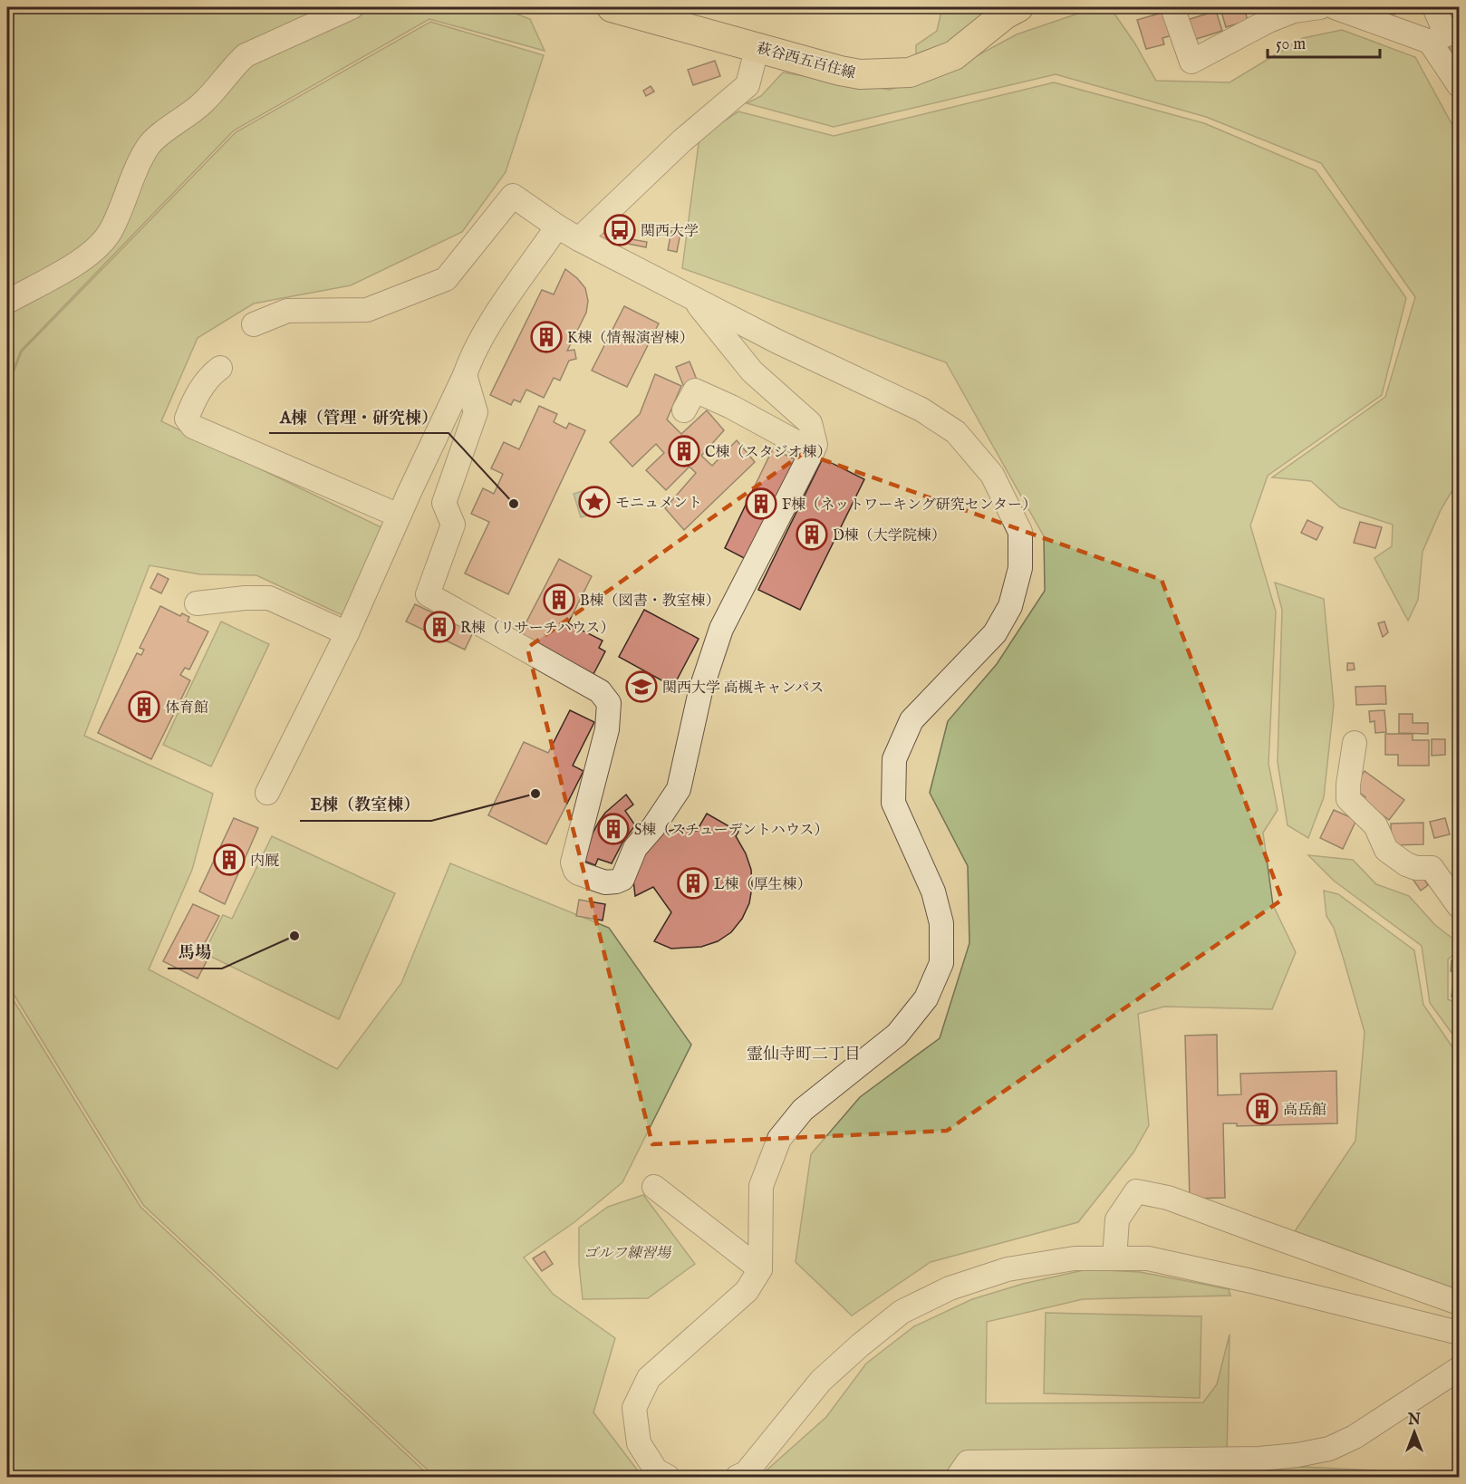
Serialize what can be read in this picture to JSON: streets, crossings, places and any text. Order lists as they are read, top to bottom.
{
  "streets": {
    "main road": ["萩谷西五百住線"]
  },
  "districts": ["霊仙寺町二丁目"],
  "parks": ["ゴルフ練習場"],
  "places": {
    "bus stop": ["関西大学"],
    "building": [
      "K棟（情報演習棟）",
      "C棟（スタジオ棟）",
      "F棟（ネットワーキング研究センター）",
      "D棟（大学院棟）",
      "B棟（図書・教室棟）",
      "R棟（リサーチハウス）",
      "体育館",
      "S棟（スチューデントハウス）",
      "内厩",
      "L棟（厚生棟）",
      "高岳館"
    ],
    "place": ["モニュメント"],
    "other": ["A棟（管理・研究棟）", "E棟（教室棟）", "馬場"],
    "school or university": ["関西大学 高槻キャンパス"]
  },
  "scale_bar": "50 m",
  "north": "top"
}
